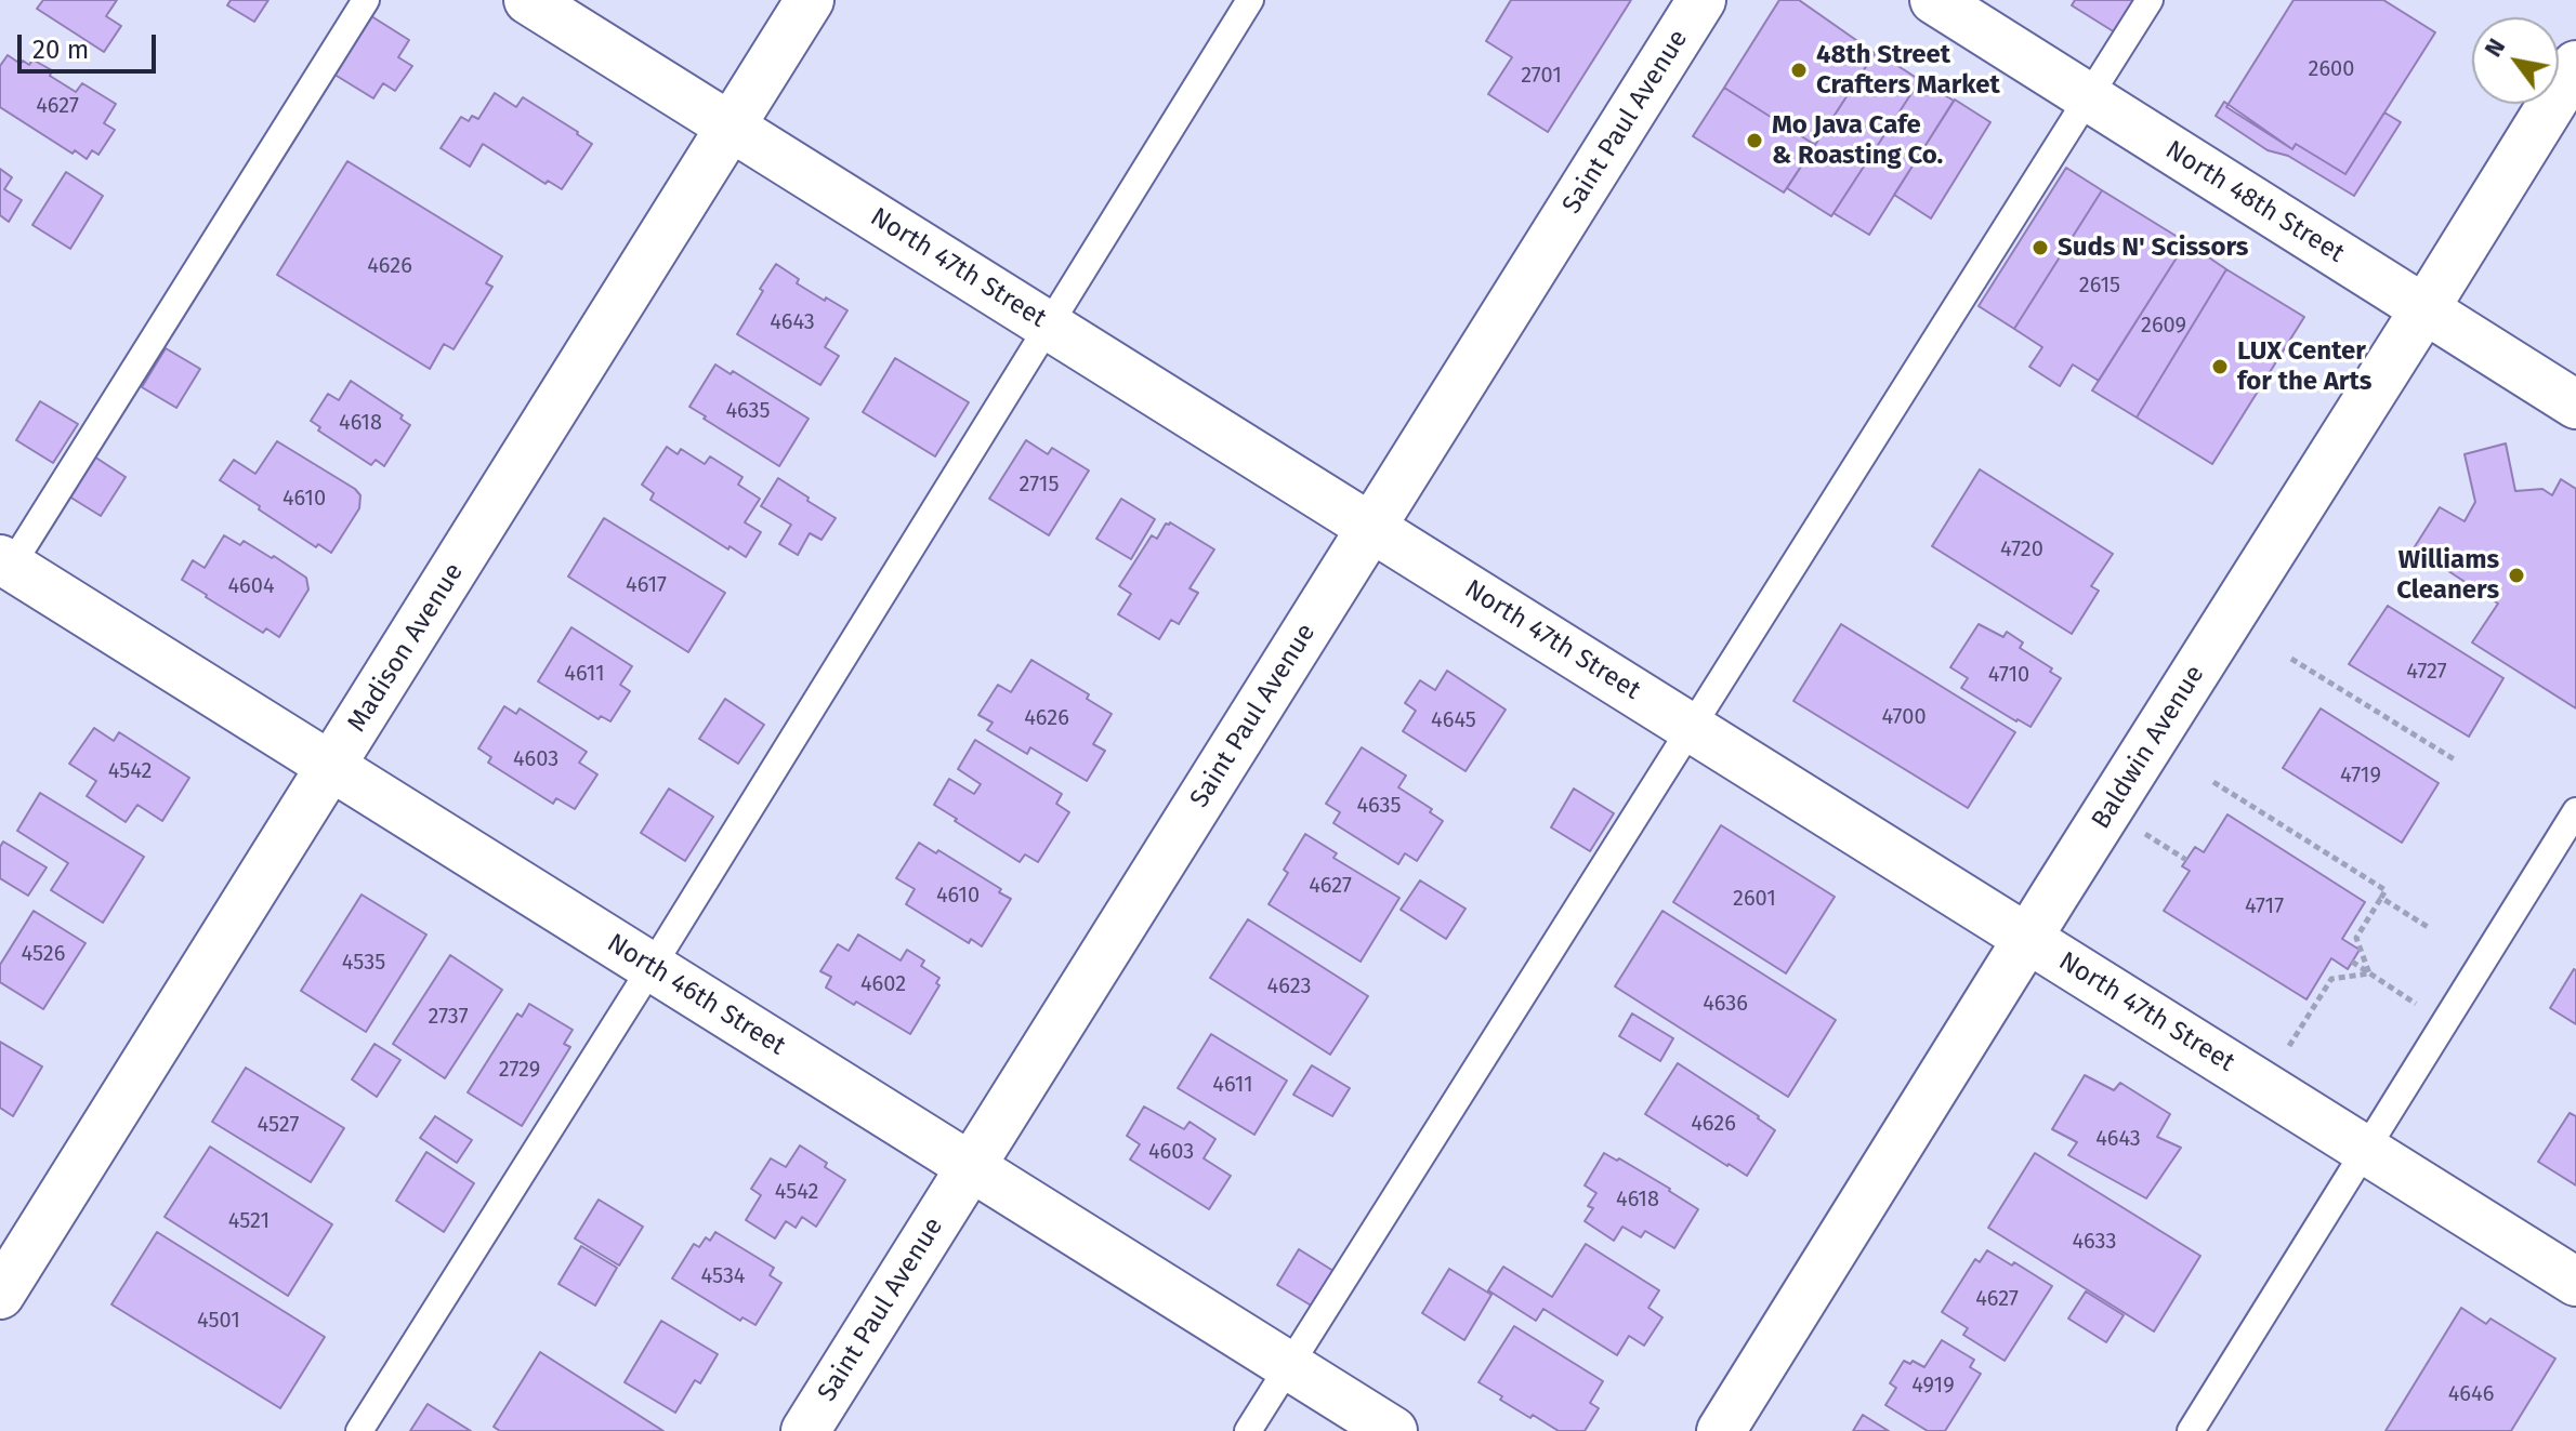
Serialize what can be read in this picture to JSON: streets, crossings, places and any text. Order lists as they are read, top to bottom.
{
  "streets": {
    "street": [
      "Saint Paul Avenue",
      "North 48th Street",
      "North 47th Street",
      "Madison Avenue",
      "Baldwin Avenue",
      "North 46th Street"
    ]
  },
  "crossings": [
    ["Saint Paul Avenue", "North 47th Street"],
    ["Saint Paul Avenue", "North 46th Street"],
    ["North 48th Street", "Baldwin Avenue"],
    ["North 47th Street", "Madison Avenue"],
    ["North 47th Street", "Baldwin Avenue"],
    ["Madison Avenue", "North 46th Street"]
  ],
  "places": [
    "48th Street Crafters Market",
    "Mo Java Cafe & Roasting Co.",
    "Suds N' Scissors",
    "LUX Center for the Arts",
    "Williams Cleaners"
  ],
  "house_numbers": [
    "2600",
    "2701",
    "4627",
    "4626",
    "2615",
    "4643",
    "2609",
    "4635",
    "4618",
    "2715",
    "4610",
    "4720",
    "4617",
    "4604",
    "4727",
    "4611",
    "4710",
    "4700",
    "4626",
    "4645",
    "4603",
    "4542",
    "4719",
    "4635",
    "4627",
    "4610",
    "2601",
    "4717",
    "4526",
    "4535",
    "4602",
    "4623",
    "4636",
    "2737",
    "2729",
    "4611",
    "4626",
    "4527",
    "4643",
    "4603",
    "4542",
    "4618",
    "4521",
    "4633",
    "4534",
    "4627",
    "4501",
    "4919",
    "4646"
  ],
  "scale_bar": "20 m",
  "north": "top left"
}
